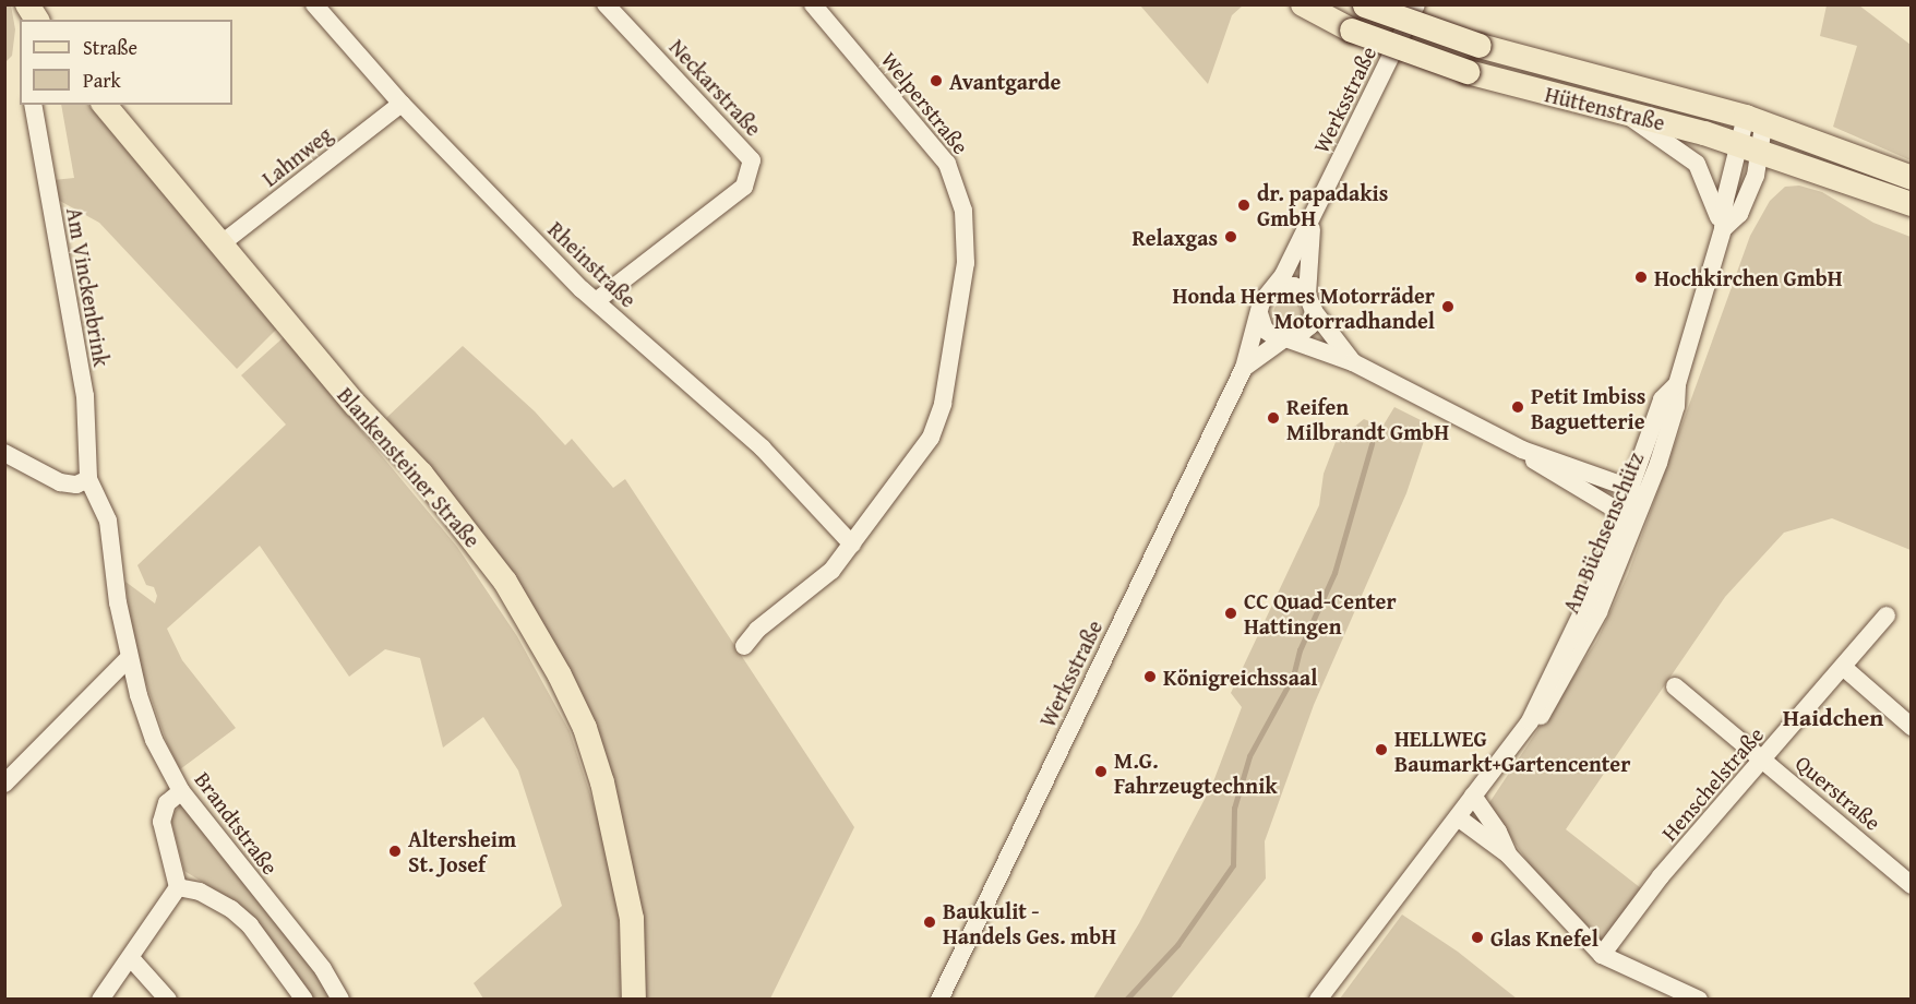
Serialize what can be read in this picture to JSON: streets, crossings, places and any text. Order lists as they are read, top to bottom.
{
  "streets": {
    "main road": ["Hüttenstraße", "Blankensteiner Straße"],
    "street": [
      "Neckarstraße",
      "Werksstraße",
      "Welperstraße",
      "Lahnweg",
      "Rheinstraße",
      "Am Vinckenbrink",
      "Am Büchsenschütz",
      "Henschelstraße",
      "Querstraße",
      "Brandtstraße"
    ]
  },
  "crossings": [
    ["Neckarstraße", "Rheinstraße"],
    ["Welperstraße", "Rheinstraße"],
    ["Hüttenstraße", "Am Büchsenschütz"],
    ["Lahnweg", "Rheinstraße"],
    ["Lahnweg", "Blankensteiner Straße"],
    ["Am Vinckenbrink", "Brandtstraße"],
    ["Henschelstraße", "Querstraße"]
  ],
  "districts": ["Haidchen"],
  "places": [
    "Avantgarde",
    "dr. papadakis GmbH",
    "Relaxgas",
    "Hochkirchen GmbH",
    "Honda Hermes Motorräder Motorradhandel",
    "Petit Imbiss Baguetterie",
    "Reifen Milbrandt GmbH",
    "CC Quad-Center Hattingen",
    "Königreichssaal",
    "HELLWEG Baumarkt+Gartencenter",
    "M.G. Fahrzeugtechnik",
    "Altersheim St. Josef",
    "Baukulit - Handels Ges. mbH",
    "Glas Knefel"
  ],
  "legend": ["Straße", "Park"]
}
